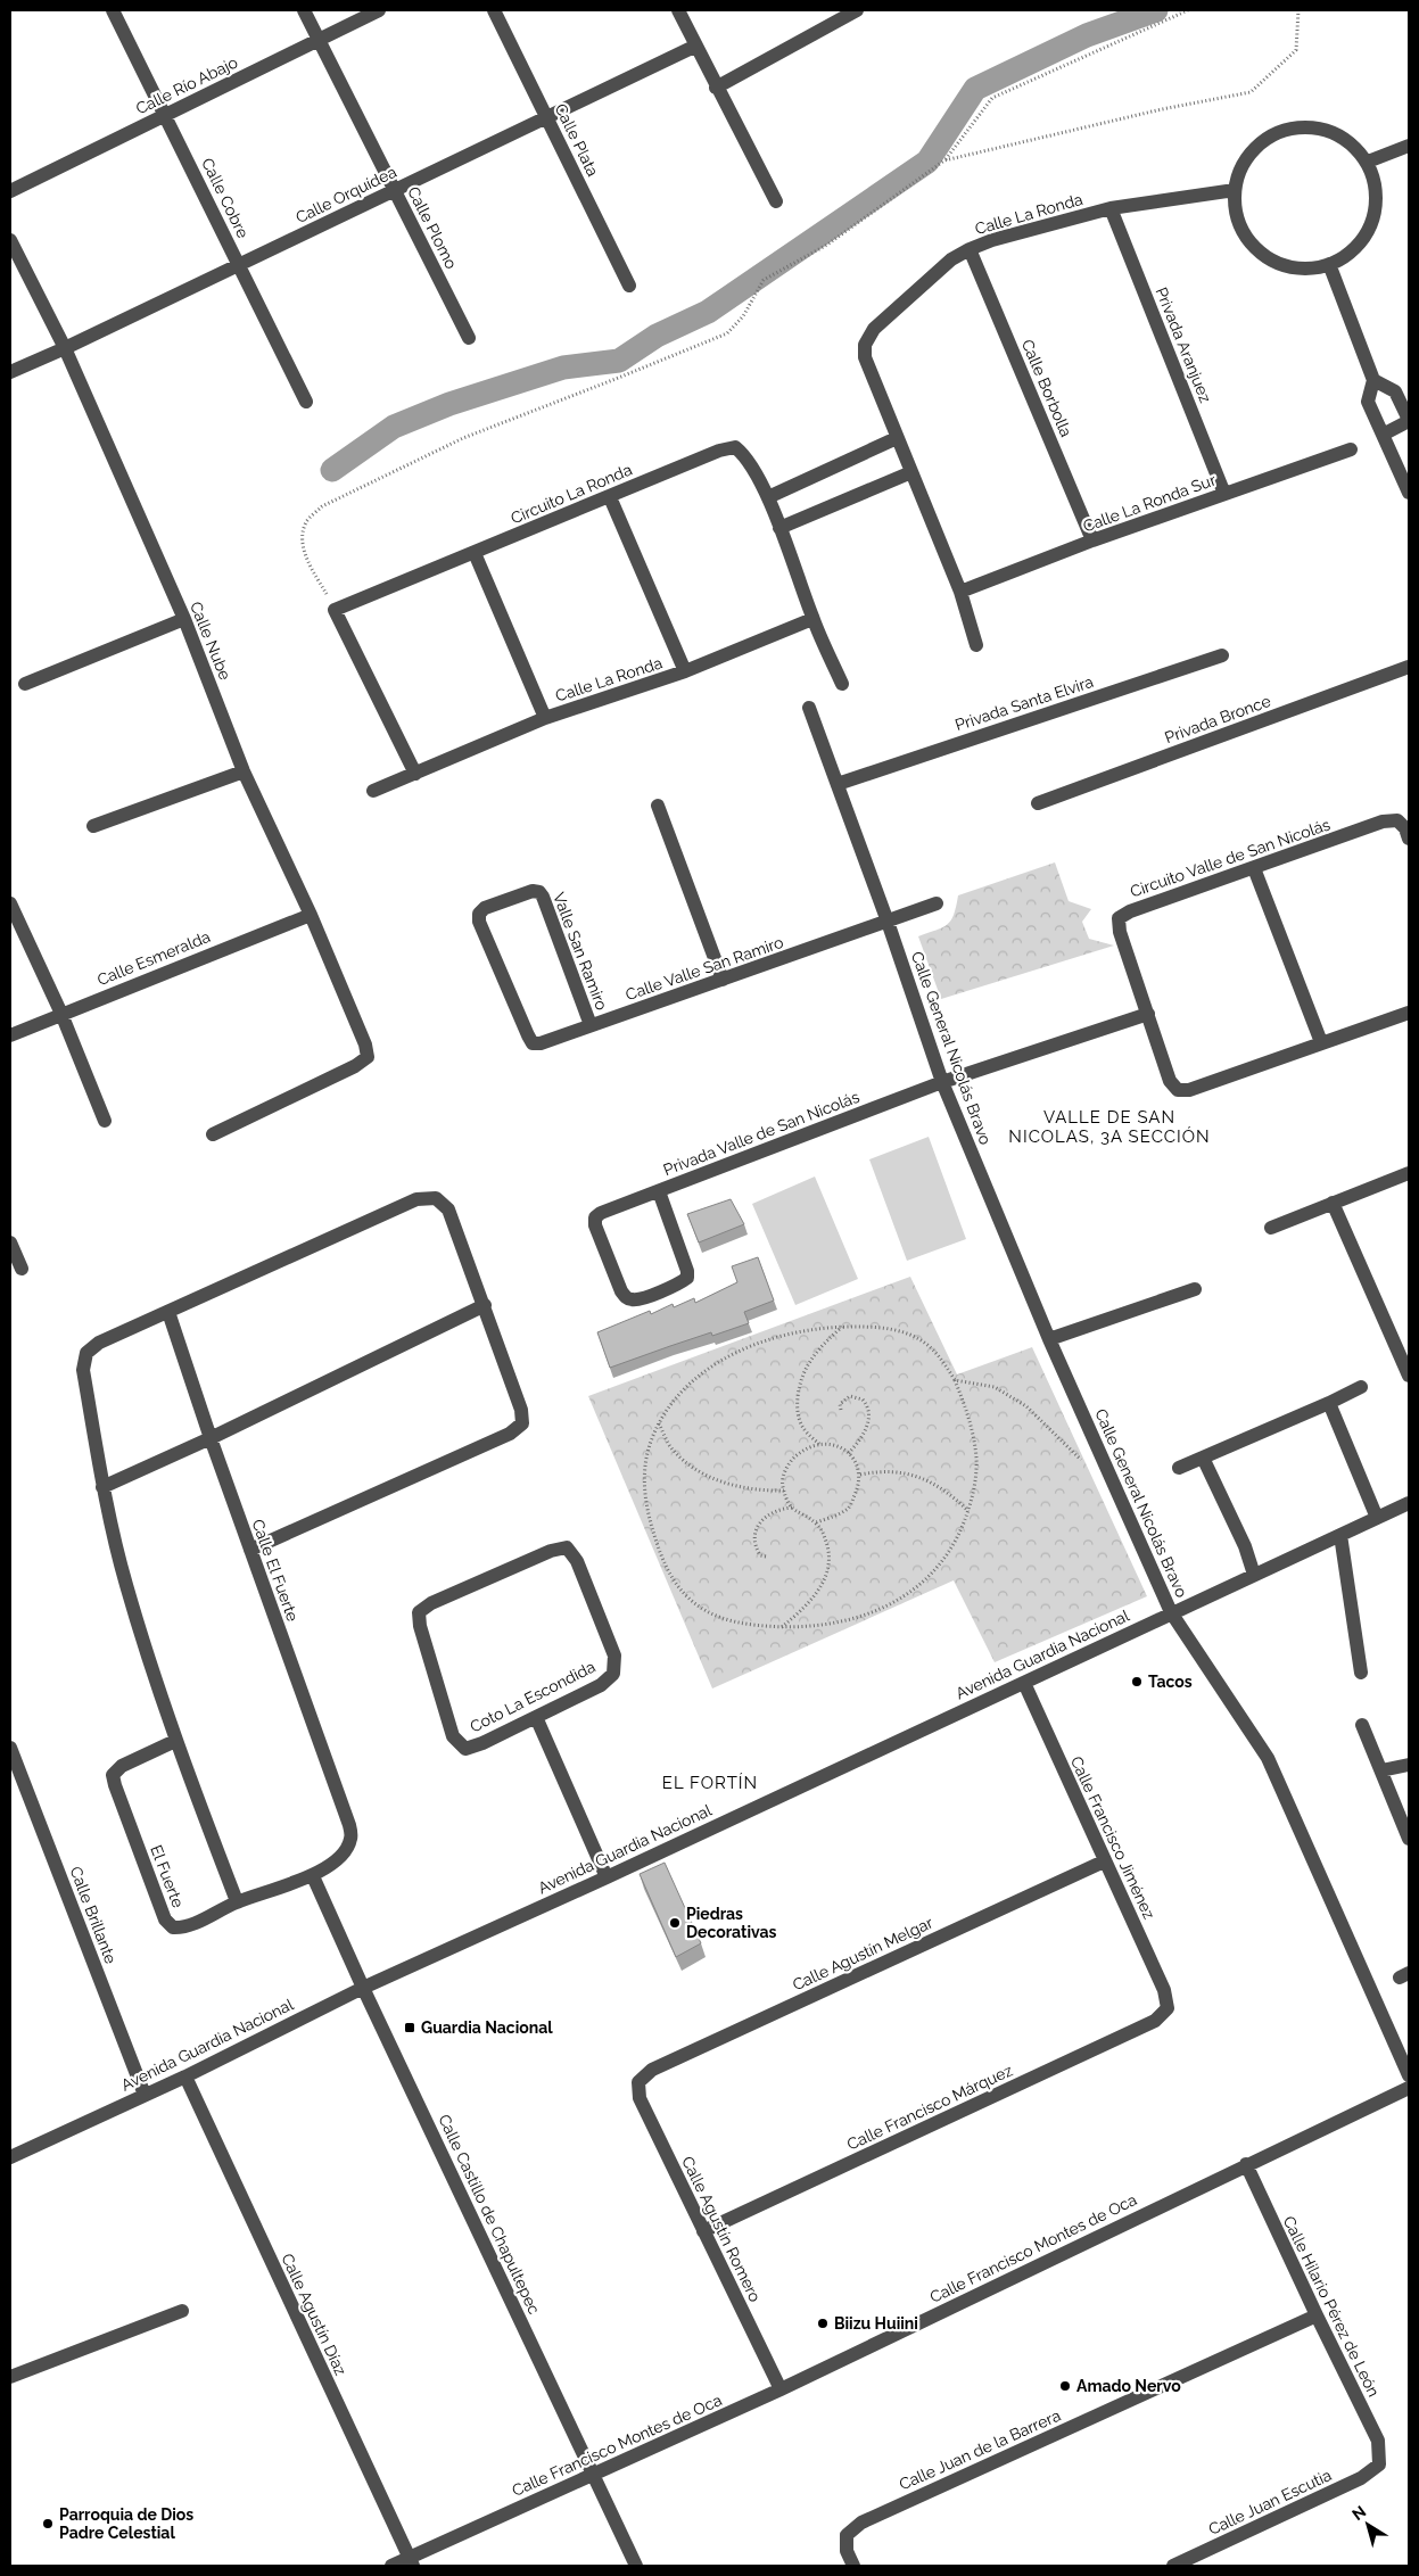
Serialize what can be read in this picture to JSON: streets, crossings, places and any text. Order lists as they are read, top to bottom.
{
  "streets": {
    "street": [
      "Calle Río Abajo",
      "Calle Plata",
      "Calle Orquídea",
      "Calle Cobre",
      "Calle La Ronda",
      "Calle Plomo",
      "Privada Aranjuez",
      "Calle Borbolla",
      "Circuito La Ronda",
      "Calle La Ronda Sur",
      "Calle Nube",
      "Privada Santa Elvira",
      "Privada Bronce",
      "Circuito Valle de San Nicolás",
      "Valle San Ramiro",
      "Calle Esmeralda",
      "Calle Valle San Ramiro",
      "Calle General Nicolás Bravo",
      "Privada Valle de San Nicolás",
      "Calle El Fuerte",
      "Avenida Guardia Nacional",
      "Coto La Escondida",
      "Calle Francisco Jiménez",
      "El Fuerte",
      "Calle Brillante",
      "Calle Agustín Melgar",
      "Calle Francisco Márquez",
      "Calle Castillo de Chapultepec",
      "Calle Agustín Romero",
      "Calle Francisco Montes de Oca",
      "Calle Hilario Pérez de León",
      "Calle Agustín Díaz",
      "Calle Juan de la Barrera",
      "Calle Juan Escutia"
    ]
  },
  "crossings": [
    ["Calle Río Abajo", "Calle Cobre"],
    ["Calle Río Abajo", "Calle Plomo"],
    ["Calle Plata", "Calle Orquídea"],
    ["Calle Orquídea", "Calle Cobre"],
    ["Calle Orquídea", "Calle Plomo"],
    ["Calle Orquídea", "Calle Nube"],
    ["Calle La Ronda", "Privada Aranjuez"],
    ["Calle La Ronda", "Calle Borbolla"],
    ["Calle La Ronda", "Calle La Ronda Sur"],
    ["Privada Aranjuez", "Calle La Ronda Sur"],
    ["Calle Borbolla", "Calle La Ronda Sur"],
    ["Calle Nube", "Calle Esmeralda"],
    ["Privada Santa Elvira", "Calle General Nicolás Bravo"],
    ["Valle San Ramiro", "Calle Valle San Ramiro"],
    ["Calle Valle San Ramiro", "Calle General Nicolás Bravo"],
    ["Calle General Nicolás Bravo", "Privada Valle de San Nicolás"],
    ["Calle General Nicolás Bravo", "Avenida Guardia Nacional"],
    ["Calle El Fuerte", "El Fuerte"],
    ["Avenida Guardia Nacional", "Calle Francisco Jiménez"],
    ["Avenida Guardia Nacional", "Calle Brillante"],
    ["Avenida Guardia Nacional", "Calle Castillo de Chapultepec"],
    ["Avenida Guardia Nacional", "Calle Agustín Díaz"],
    ["Calle Francisco Jiménez", "Calle Agustín Melgar"],
    ["Calle Francisco Jiménez", "Calle Francisco Márquez"],
    ["El Fuerte", "Calle Castillo de Chapultepec"],
    ["Calle Agustín Melgar", "Calle Agustín Romero"],
    ["Calle Francisco Márquez", "Calle Agustín Romero"],
    ["Calle Castillo de Chapultepec", "Calle Francisco Montes de Oca"],
    ["Calle Agustín Romero", "Calle Francisco Montes de Oca"],
    ["Calle Francisco Montes de Oca", "Calle Hilario Pérez de León"],
    ["Calle Francisco Montes de Oca", "Calle Agustín Díaz"],
    ["Calle Hilario Pérez de León", "Calle Juan de la Barrera"],
    ["Calle Hilario Pérez de León", "Calle Juan Escutia"]
  ],
  "districts": ["VALLE DE SAN NICOLAS, 3A SECCIÓN", "EL FORTÍN"],
  "places": {
    "other": [
      "Tacos",
      "Piedras Decorativas",
      "Biizu Huiini",
      "Amado Nervo",
      "Parroquia de Dios Padre Celestial"
    ],
    "transit": ["Guardia Nacional"]
  },
  "north": "top left"
}
